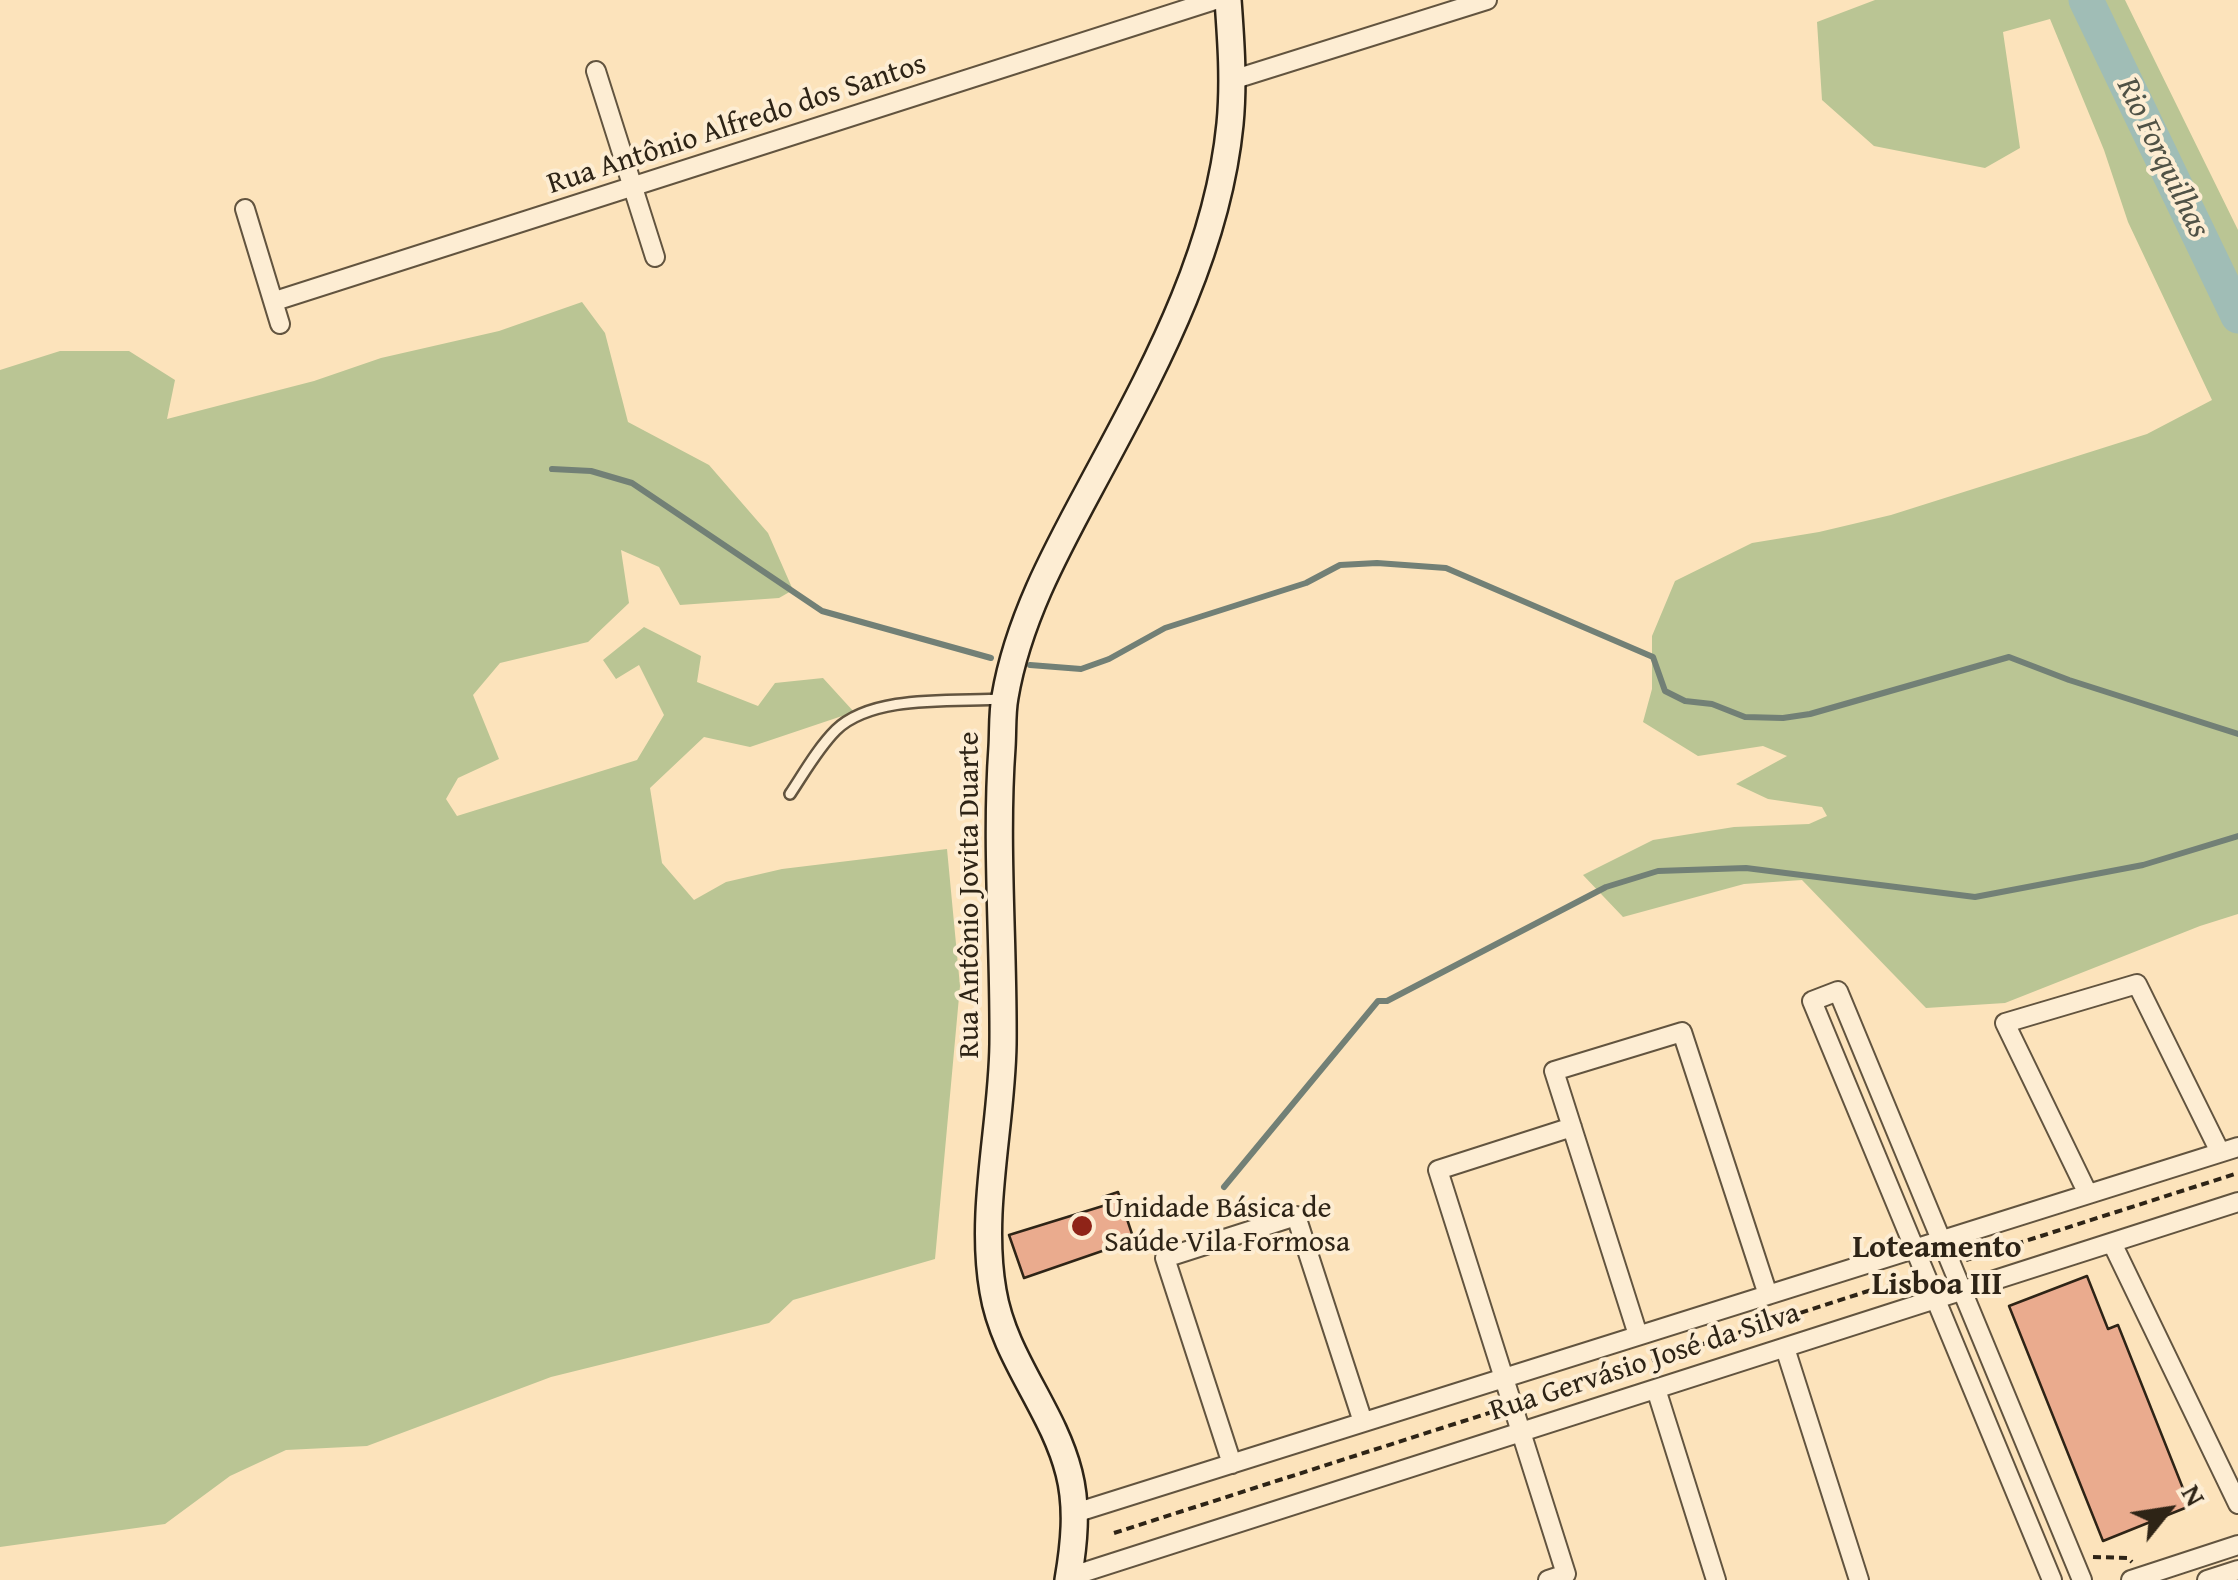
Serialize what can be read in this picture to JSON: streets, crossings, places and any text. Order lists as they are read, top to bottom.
{
  "streets": {
    "main road": ["Rua Antônio Jovita Duarte"],
    "street": ["Rua Antônio Alfredo dos Santos", "Rua Gervásio José da Silva"]
  },
  "crossings": [
    ["Rua Antônio Jovita Duarte", "Rua Gervásio José da Silva"]
  ],
  "districts": ["Loteamento Lisboa III"],
  "water": ["Rio Forquilhas"],
  "places": ["Unidade Básica de Saúde Vila Formosa"],
  "north": "top right"
}
